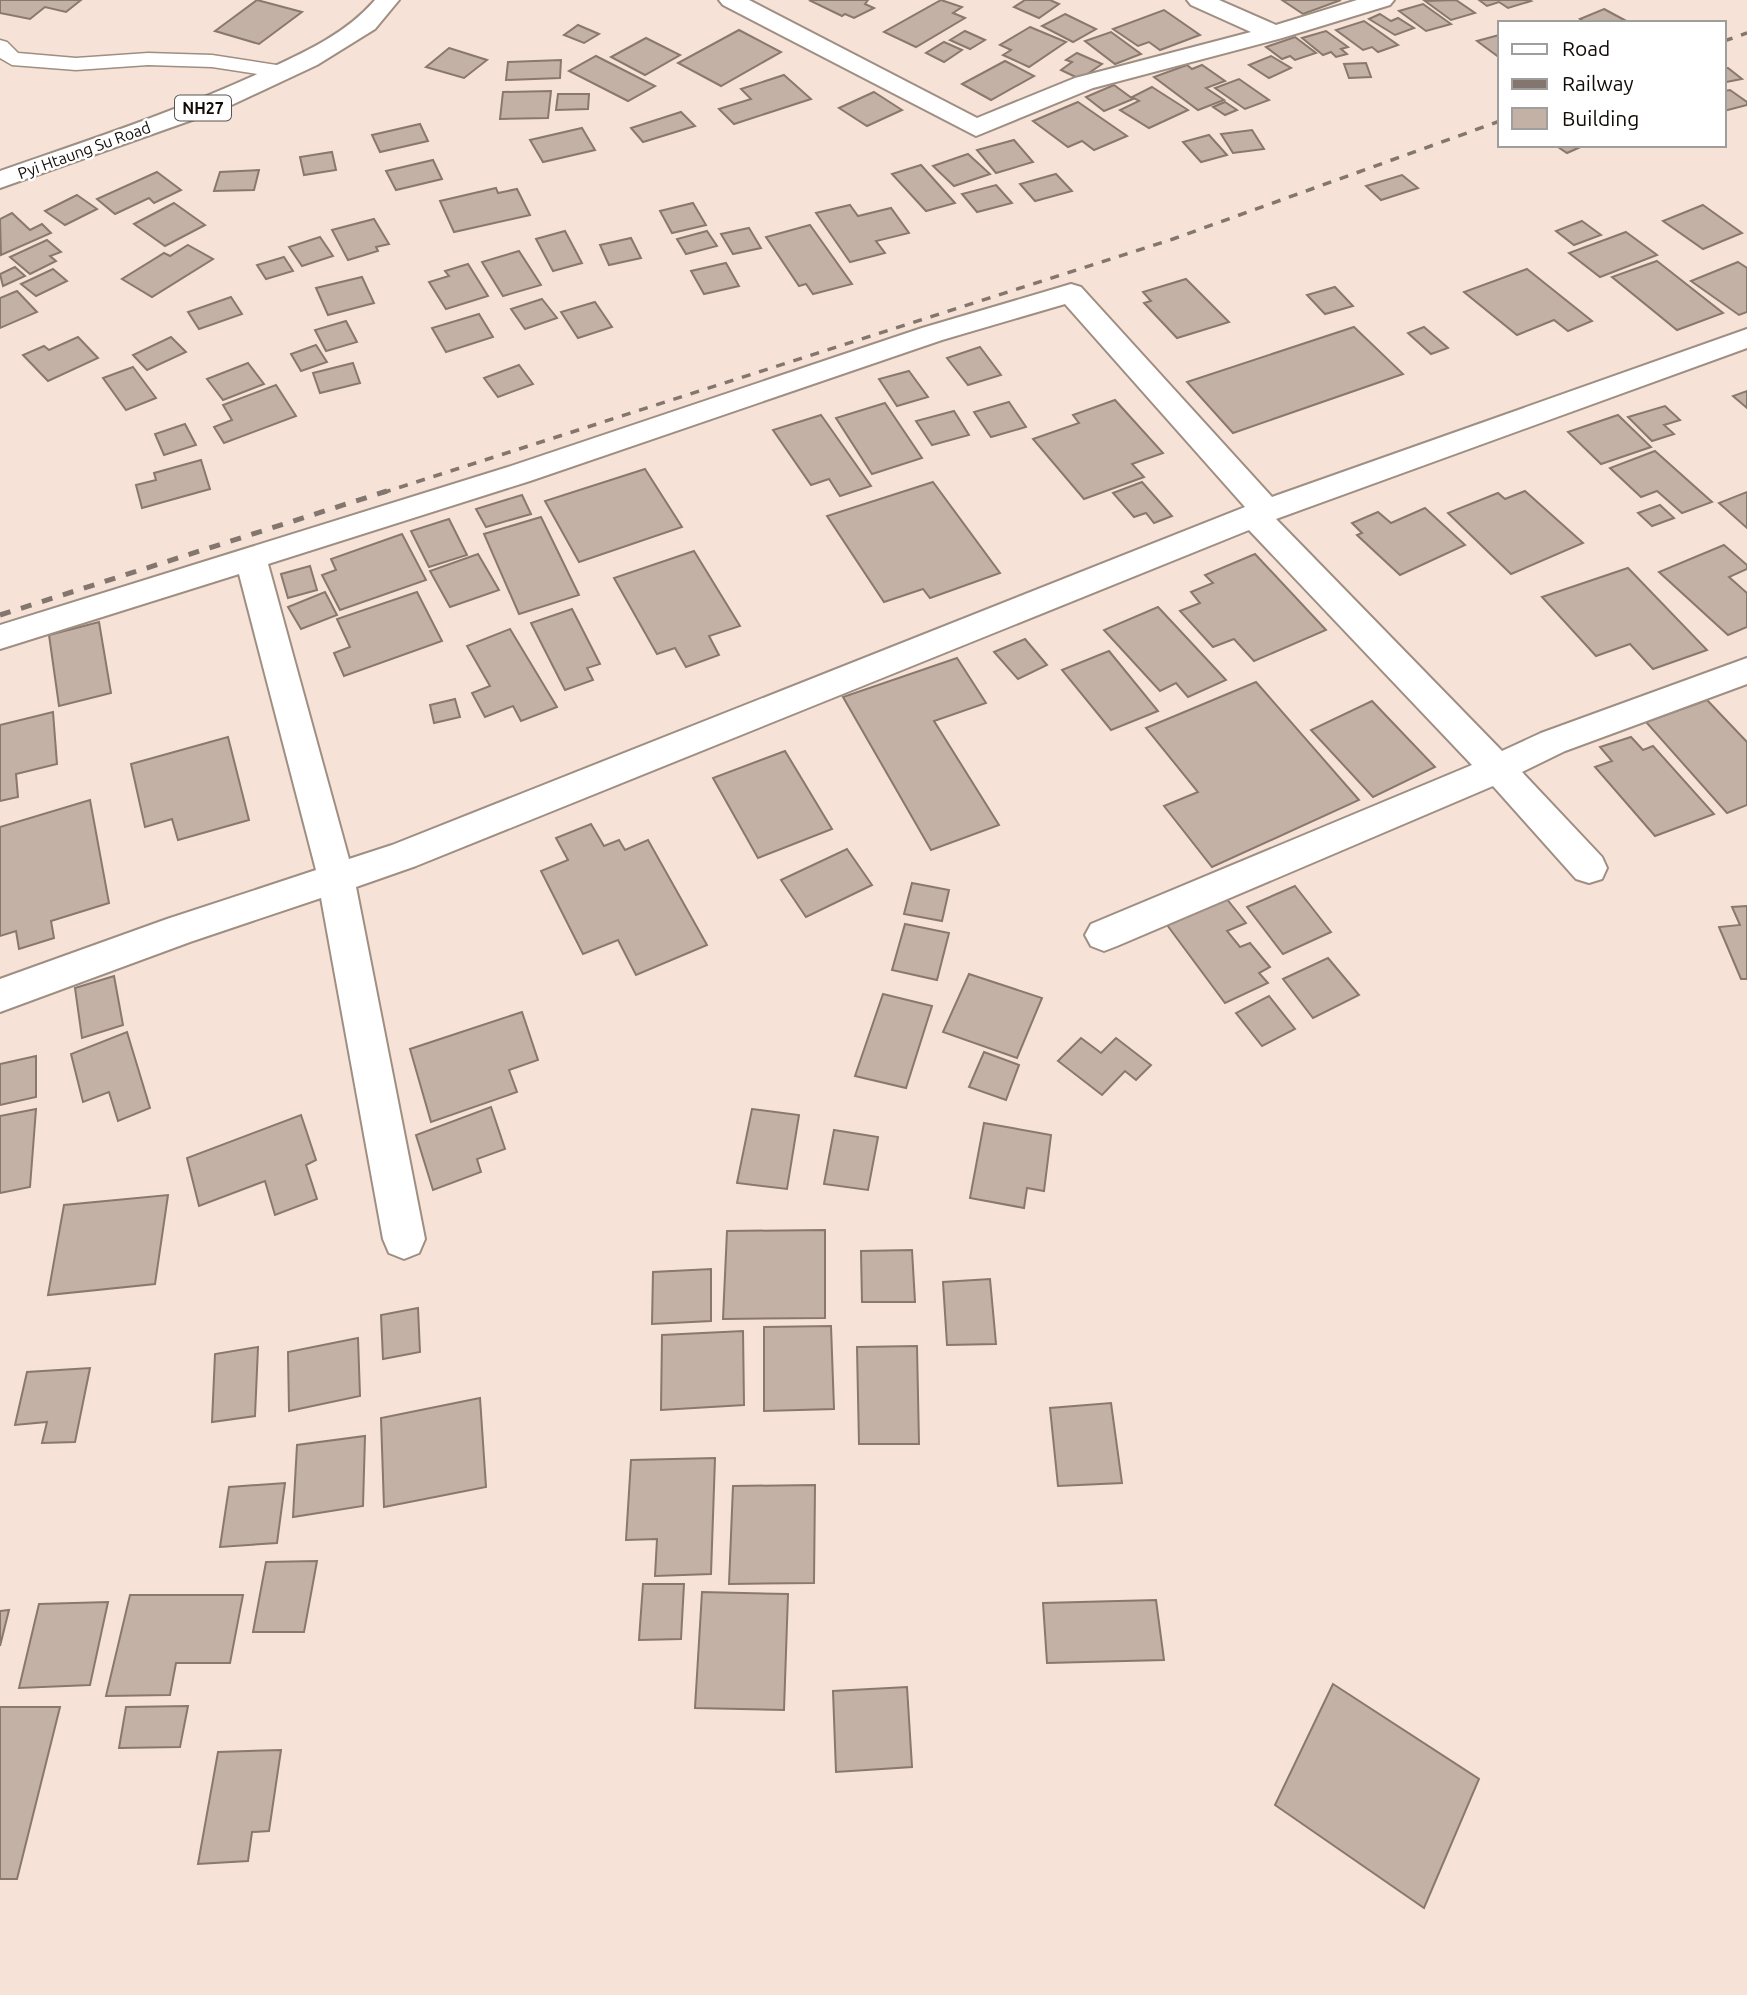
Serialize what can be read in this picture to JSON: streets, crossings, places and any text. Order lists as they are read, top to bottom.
{
  "streets": {
    "main road": ["NH27", "Pyi Htaung Su Road"]
  },
  "legend": ["Road", "Railway", "Building"]
}
